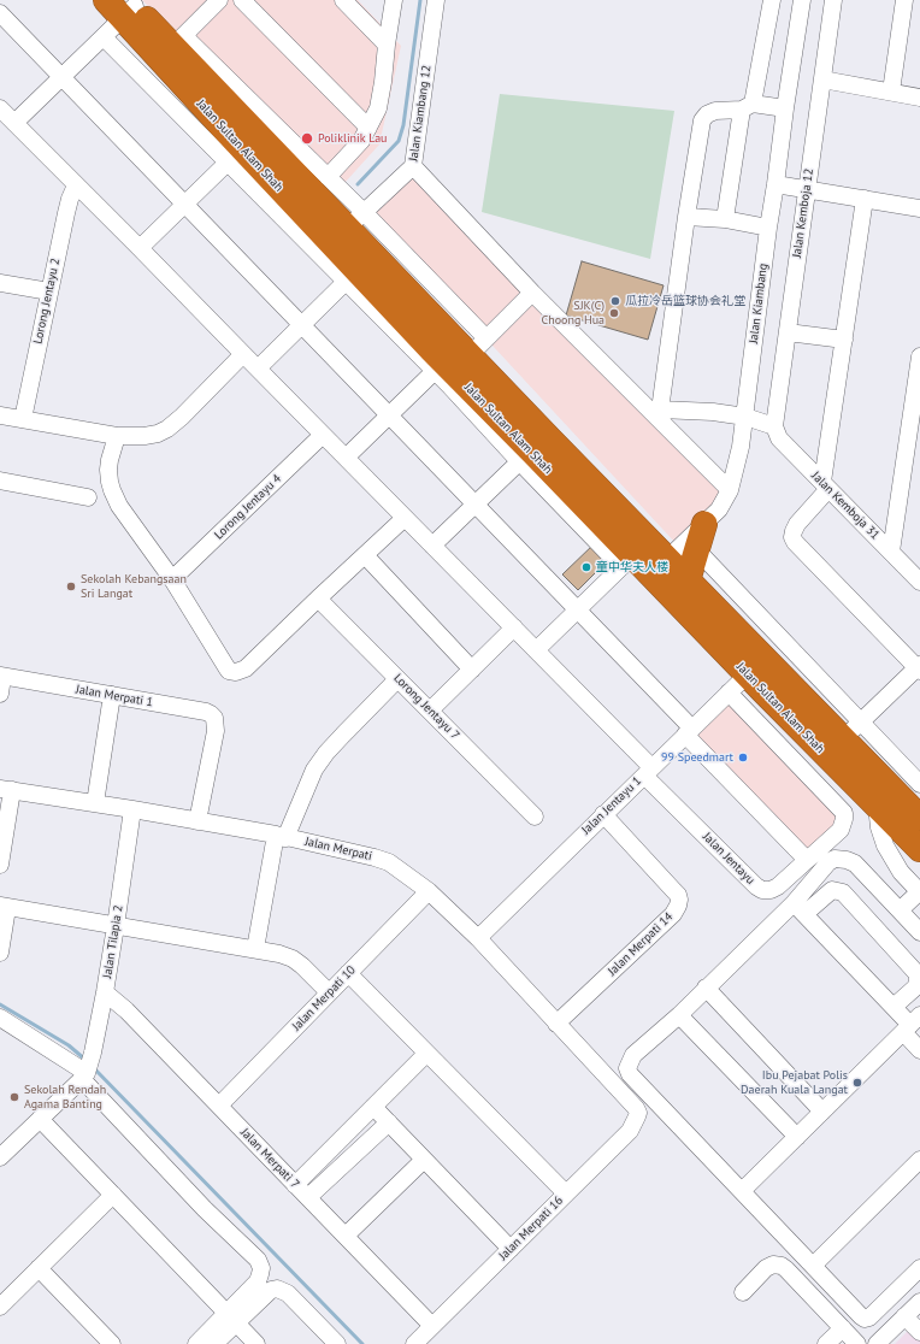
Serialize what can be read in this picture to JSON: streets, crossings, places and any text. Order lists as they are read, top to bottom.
{
  "streets": {
    "highway": ["Jalan Sultan Alam Shah"],
    "street": [
      "Jalan Kiambang 12",
      "Jalan Kemboja 12",
      "Lorong Jentayu 2",
      "Jalan Kiambang",
      "Jalan Kemboja 31",
      "Lorong Jentayu 4",
      "Jalan Merpati 1",
      "Lorong Jentayu 7",
      "Jalan Jentayu 1",
      "Jalan Merpati",
      "Jalan Jentayu",
      "Jalan Tilapia 2",
      "Jalan Merpati 14",
      "Jalan Merpati 10",
      "Jalan Merpati 7",
      "Jalan Merpati 16"
    ]
  },
  "crossings": [
    ["Jalan Kiambang 12", "Jalan Sultan Alam Shah"],
    ["Jalan Sultan Alam Shah", "Jalan Kiambang"],
    ["Jalan Sultan Alam Shah", "Jalan Jentayu 1"],
    ["Jalan Kemboja 12", "Jalan Kemboja 31"],
    ["Lorong Jentayu 2", "Jalan Jentayu"],
    ["Lorong Jentayu 4", "Jalan Jentayu"],
    ["Jalan Merpati 1", "Jalan Merpati"],
    ["Jalan Jentayu 1", "Jalan Merpati"],
    ["Jalan Jentayu 1", "Jalan Jentayu"],
    ["Jalan Jentayu 1", "Jalan Merpati 14"],
    ["Jalan Merpati", "Jalan Tilapia 2"],
    ["Jalan Merpati", "Jalan Merpati 14"],
    ["Jalan Merpati", "Jalan Merpati 10"],
    ["Jalan Merpati", "Jalan Merpati 16"],
    ["Jalan Tilapia 2", "Jalan Merpati 7"],
    ["Jalan Merpati 10", "Jalan Merpati 7"],
    ["Jalan Merpati 7", "Jalan Merpati 16"]
  ],
  "places": [
    "Poliklinik Lau",
    "瓜拉冷岳篮球协会礼堂",
    "SJK(C) Choong Hua",
    "童中华夫人楼",
    "Sekolah Kebangsaan Sri Langat",
    "99 Speedmart",
    "Ibu Pejabat Polis Daerah Kuala Langat",
    "Sekolah Rendah Agama Banting"
  ]
}
